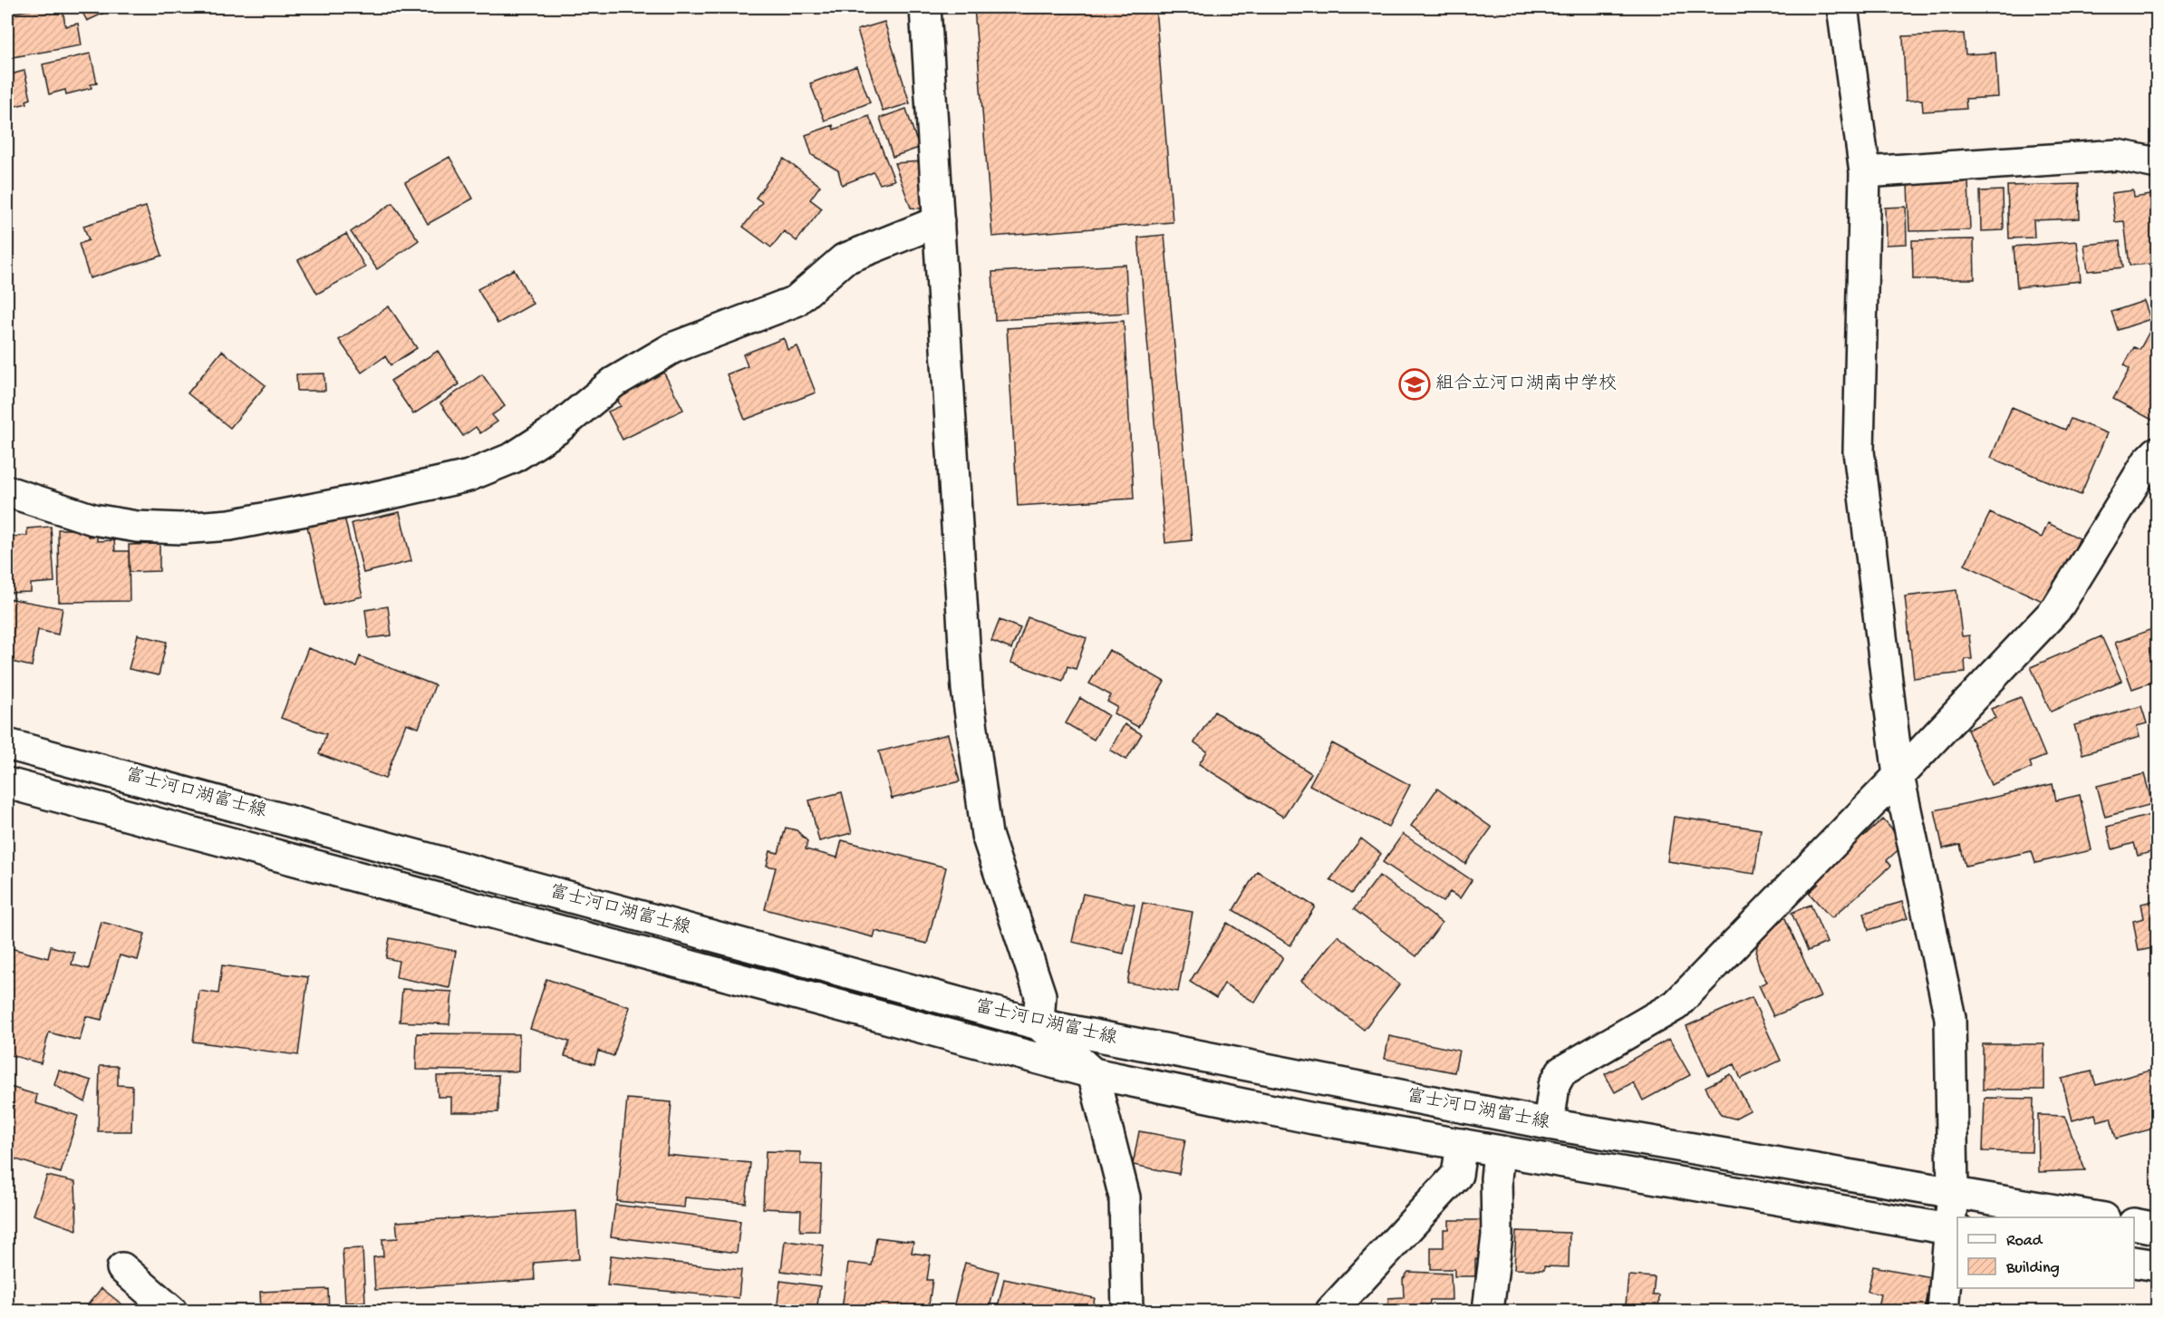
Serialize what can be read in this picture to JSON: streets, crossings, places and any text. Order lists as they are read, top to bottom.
{
  "streets": {
    "street": ["富士河口湖富士線"]
  },
  "places": {
    "school or university": ["組合立河口湖南中学校"]
  },
  "legend": ["Road", "Building"]
}
